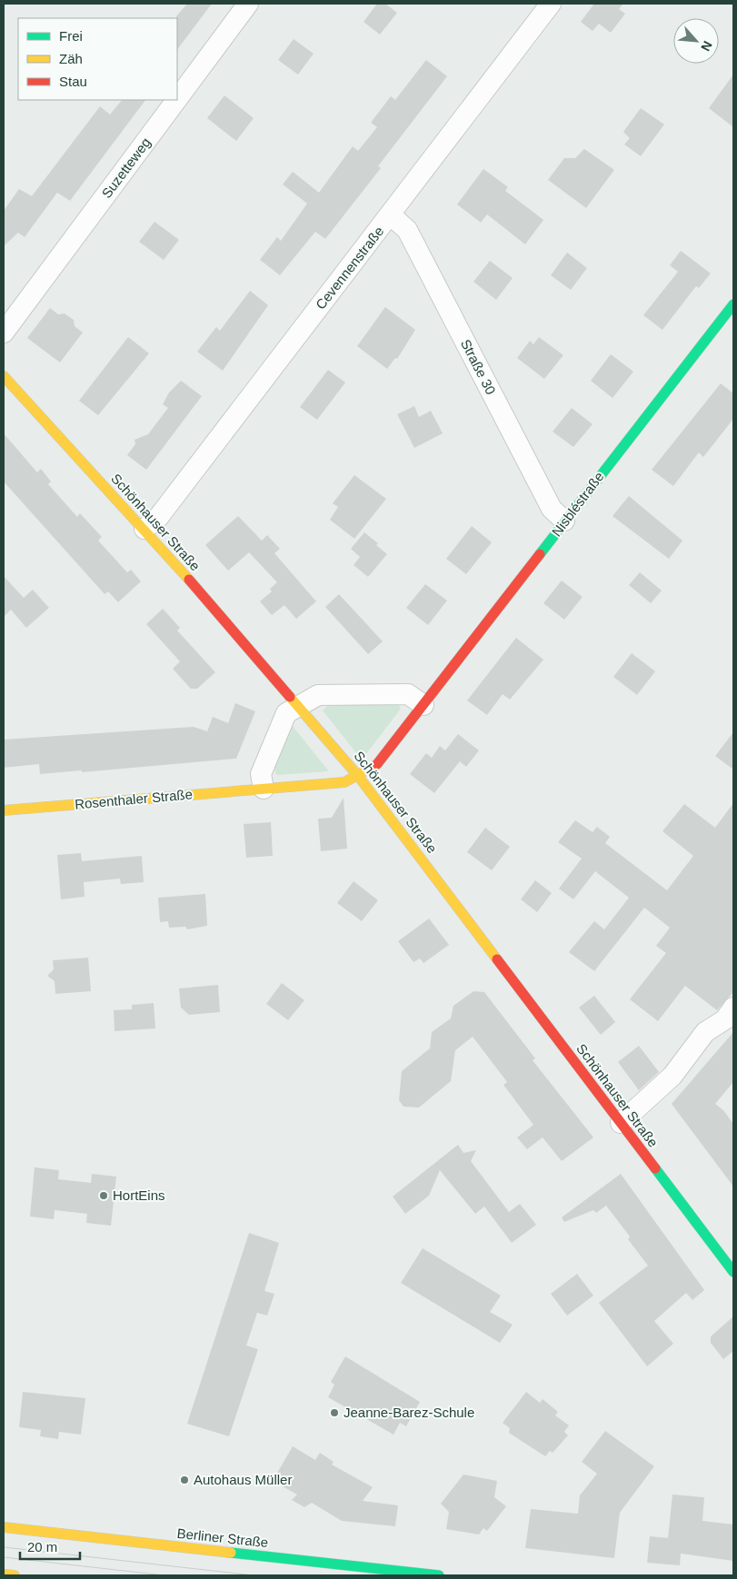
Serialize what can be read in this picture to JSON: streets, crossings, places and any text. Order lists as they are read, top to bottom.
{
  "streets": {
    "street": [
      "Suzetteweg",
      "Cevennenstraße",
      "Straße 30",
      "Nisbléstraße",
      "Schönhauser Straße",
      "Rosenthaler Straße",
      "Berliner Straße"
    ]
  },
  "crossings": [
    ["Cevennenstraße", "Straße 30"],
    ["Cevennenstraße", "Schönhauser Straße"],
    ["Straße 30", "Nisbléstraße"],
    ["Nisbléstraße", "Schönhauser Straße"],
    ["Nisbléstraße", "Rosenthaler Straße"],
    ["Schönhauser Straße", "Rosenthaler Straße"]
  ],
  "places": ["HortEins", "Jeanne-Barez-Schule", "Autohaus Müller"],
  "legend": ["Frei", "Zäh", "Stau"],
  "scale_bar": "20 m",
  "north": "bottom right"
}
